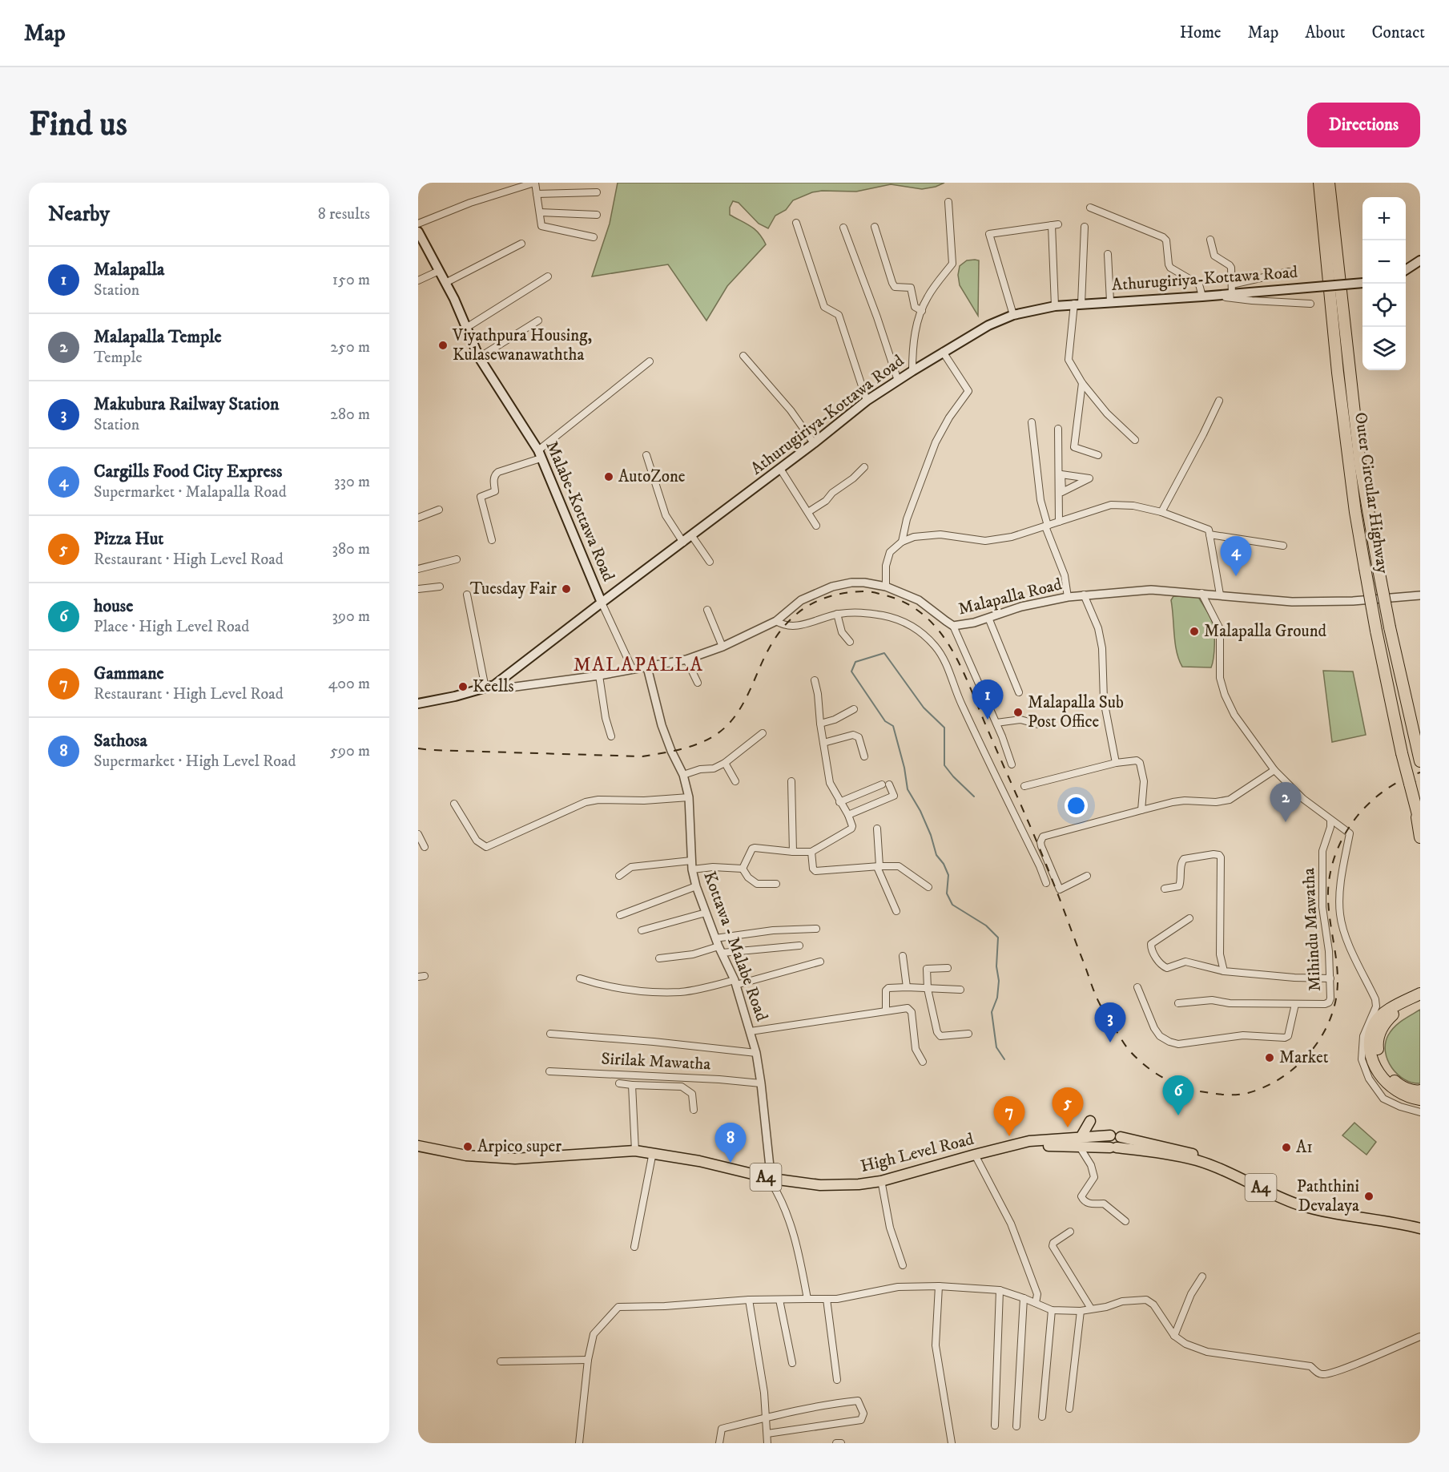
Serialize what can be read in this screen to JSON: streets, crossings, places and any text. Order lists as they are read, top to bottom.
{
  "streets": {
    "highway": ["Outer Circular Highway", "High Level Road", "A4"],
    "main road": ["Athurugiriya-Kottawa Road", "Malabe-Kottawa Road"],
    "street": [
      "Malapalla Road",
      "Mihindu Mawatha",
      "Kottawa - Malabe Road",
      "Sirilak Mawatha"
    ]
  },
  "crossings": [
    ["Athurugiriya-Kottawa Road", "Malabe-Kottawa Road"],
    ["Athurugiriya-Kottawa Road", "Malapalla Road"],
    ["Malapalla Road", "Kottawa - Malabe Road"],
    ["Kottawa - Malabe Road", "Sirilak Mawatha"],
    ["Kottawa - Malabe Road", "High Level Road"]
  ],
  "districts": ["MALAPALLA"],
  "places": [
    "Viyathpura Housing, Kulasewanawaththa",
    "AutoZone",
    "Tuesday Fair",
    "Malapalla Ground",
    "Keells",
    "Malapalla Sub Post Office",
    "Market",
    "Arpico super",
    "A1",
    "Paththini Devalaya"
  ],
  "page": {
    "header": "Map",
    "nav": [
      "Home",
      "Map",
      "About",
      "Contact"
    ],
    "buttons": "Directions",
    "title": "Find us",
    "heading": ["Nearby", "8 results"],
    "map_buttons": ["+", "−"],
    "list": [
      {
        "mark": "1",
        "name": "Malapalla",
        "note": "Station",
        "value": "150 m"
      },
      {
        "mark": "2",
        "name": "Malapalla Temple",
        "note": "Temple",
        "value": "250 m"
      },
      {
        "mark": "3",
        "name": "Makubura Railway Station",
        "note": "Station",
        "value": "280 m"
      },
      {
        "mark": "4",
        "name": "Cargills Food City Express",
        "note": "Supermarket · Malapalla Road",
        "value": "330 m"
      },
      {
        "mark": "5",
        "name": "Pizza Hut",
        "note": "Restaurant · High Level Road",
        "value": "380 m"
      },
      {
        "mark": "6",
        "name": "house",
        "note": "Place · High Level Road",
        "value": "390 m"
      },
      {
        "mark": "7",
        "name": "Gammane",
        "note": "Restaurant · High Level Road",
        "value": "400 m"
      },
      {
        "mark": "8",
        "name": "Sathosa",
        "note": "Supermarket · High Level Road",
        "value": "590 m"
      }
    ],
    "pins": [
      "4",
      "1",
      "2",
      "3",
      "6",
      "5",
      "7",
      "8"
    ]
  }
}
